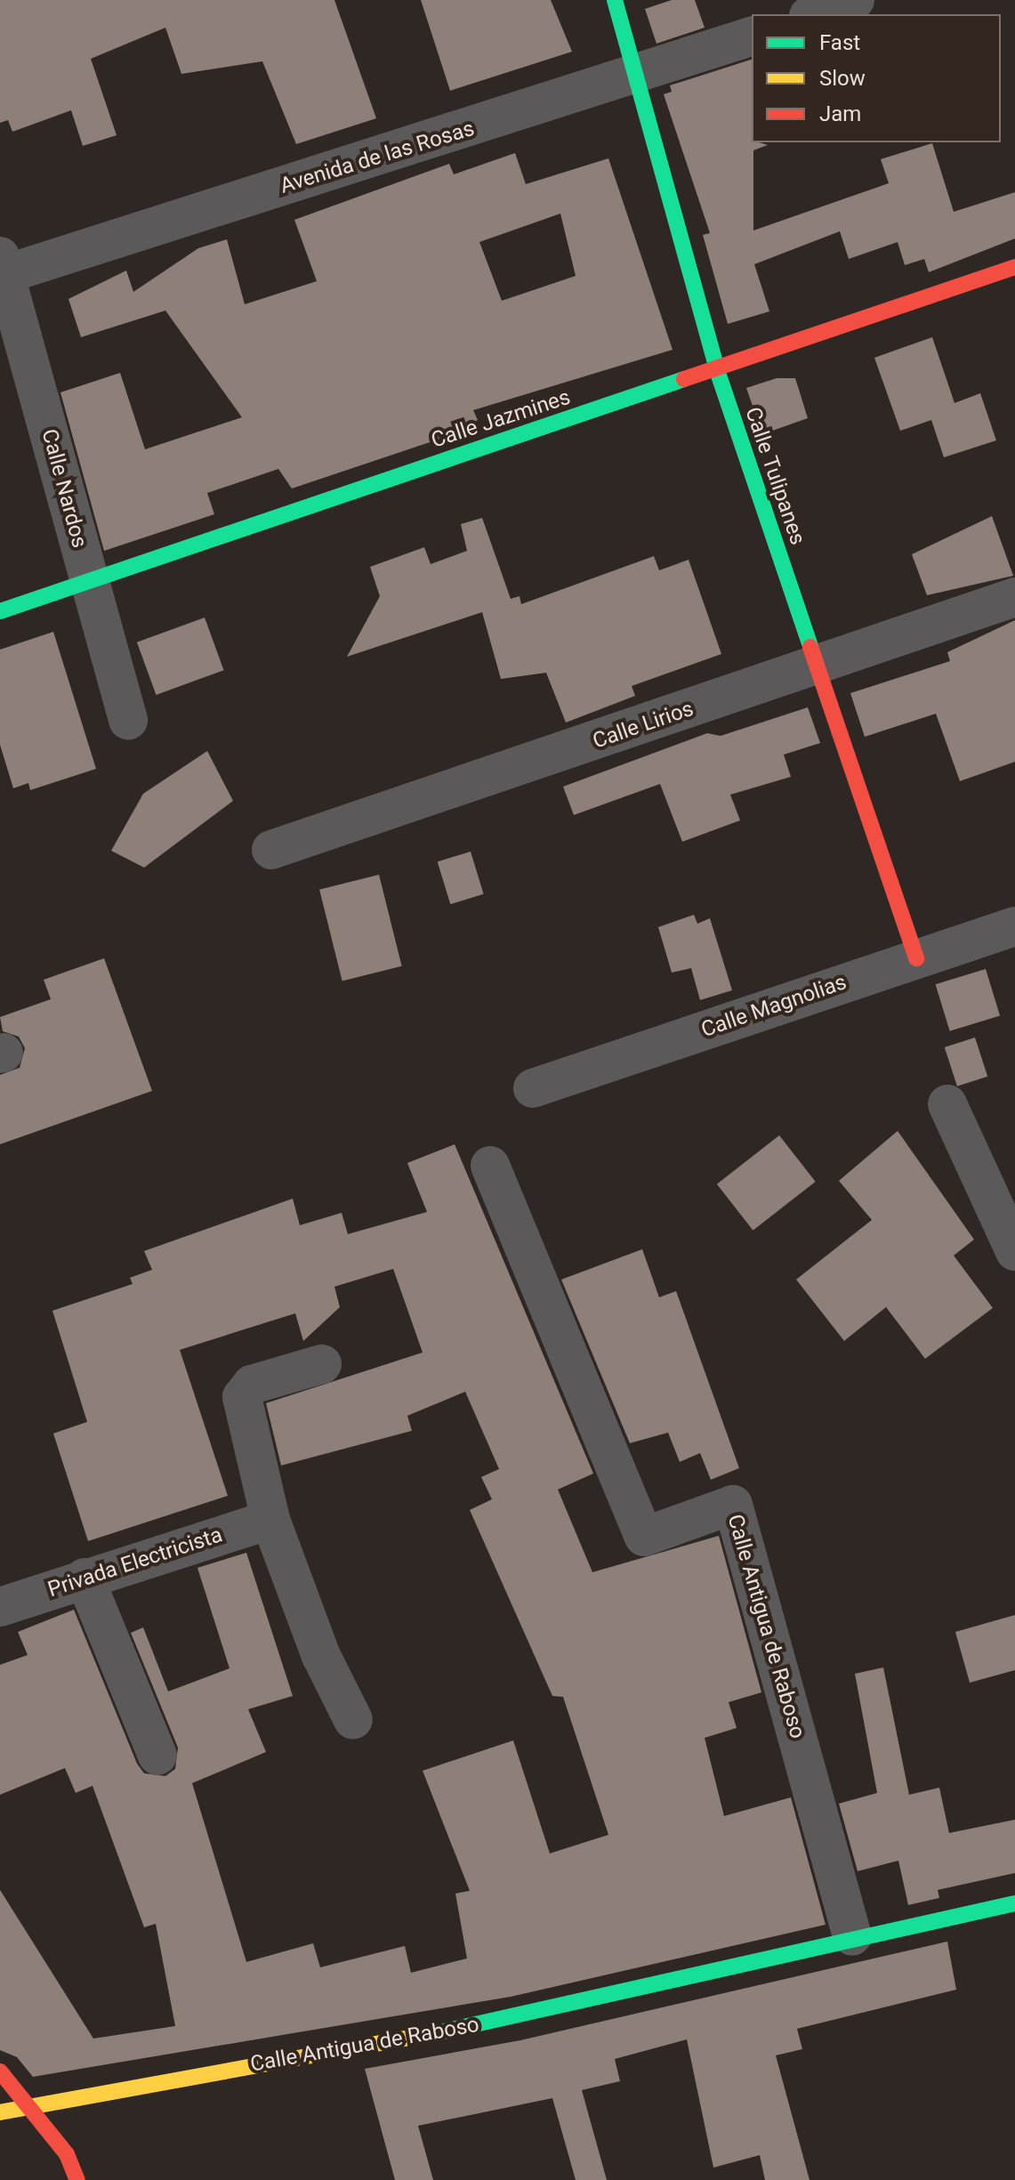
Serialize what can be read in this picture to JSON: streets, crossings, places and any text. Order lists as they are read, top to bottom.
{
  "streets": {
    "street": [
      "Avenida de las Rosas",
      "Calle Jazmines",
      "Calle Tulipanes",
      "Calle Nardos",
      "Calle Lirios",
      "Calle Magnolias",
      "Privada Electricista",
      "Calle Antigua de Raboso"
    ]
  },
  "crossings": [
    ["Avenida de las Rosas", "Calle Tulipanes"],
    ["Avenida de las Rosas", "Calle Nardos"],
    ["Calle Jazmines", "Calle Tulipanes"],
    ["Calle Jazmines", "Calle Nardos"],
    ["Calle Tulipanes", "Calle Lirios"],
    ["Calle Tulipanes", "Calle Magnolias"]
  ],
  "legend": ["Fast", "Slow", "Jam"]
}
